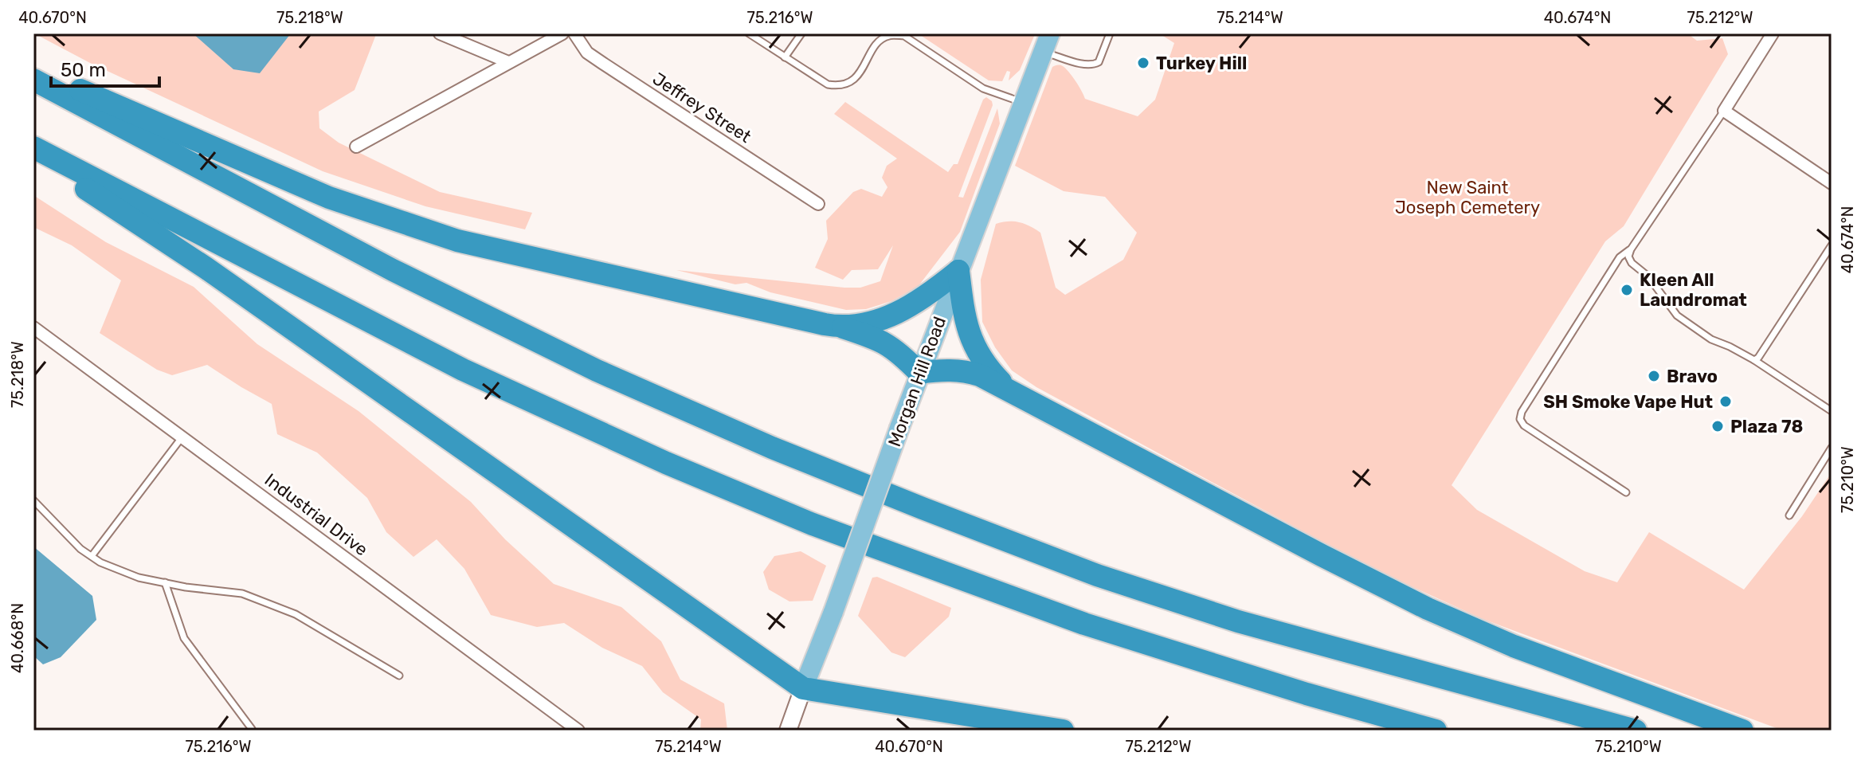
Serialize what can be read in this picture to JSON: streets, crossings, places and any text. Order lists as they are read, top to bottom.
{
  "streets": {
    "main road": ["Morgan Hill Road"],
    "street": ["Jeffrey Street", "Industrial Drive"]
  },
  "parks": ["New Saint Joseph Cemetery"],
  "places": [
    "Turkey Hill",
    "Kleen All Laundromat",
    "Bravo",
    "SH Smoke Vape Hut",
    "Plaza 78"
  ],
  "scale_bar": "50 m",
  "coordinates": [
    "40.670°N",
    "75.218°W",
    "75.216°W",
    "75.214°W",
    "40.674°N",
    "75.212°W",
    "75.210°W",
    "40.668°N"
  ]
}
